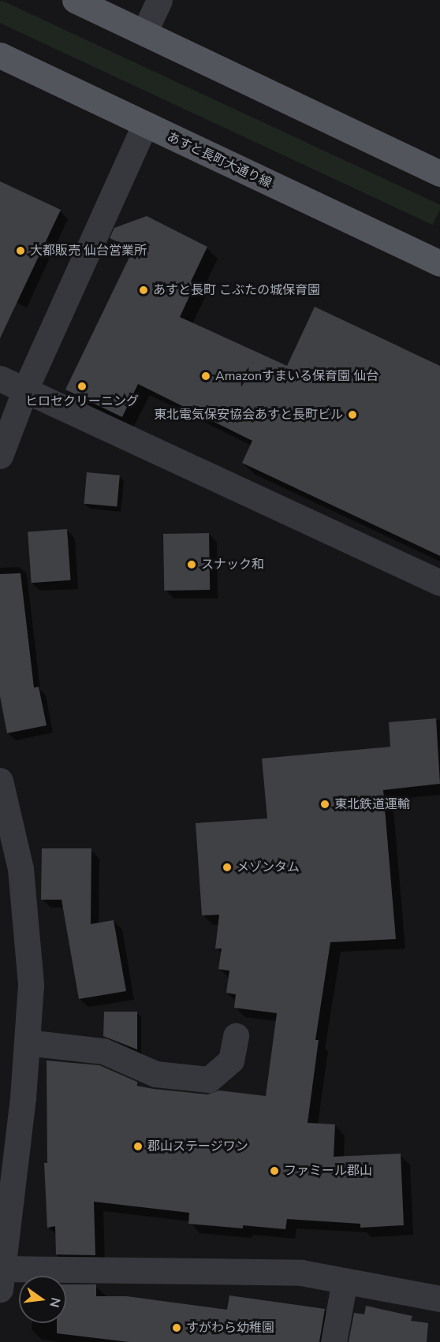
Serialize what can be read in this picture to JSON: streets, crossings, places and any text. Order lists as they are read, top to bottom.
{
  "streets": {
    "main road": ["あすと長町大通り線"]
  },
  "places": [
    "大都販売 仙台営業所",
    "あすと長町 こぶたの城保育園",
    "Amazonすまいる保育園 仙台",
    "ヒロセクリーニング",
    "東北電気保安協会あすと長町ビル",
    "スナック和",
    "東北鉄道運輸",
    "メゾンタム",
    "郡山ステージワン",
    "ファミール郡山",
    "すがわら幼稚園"
  ],
  "north": "right"
}
